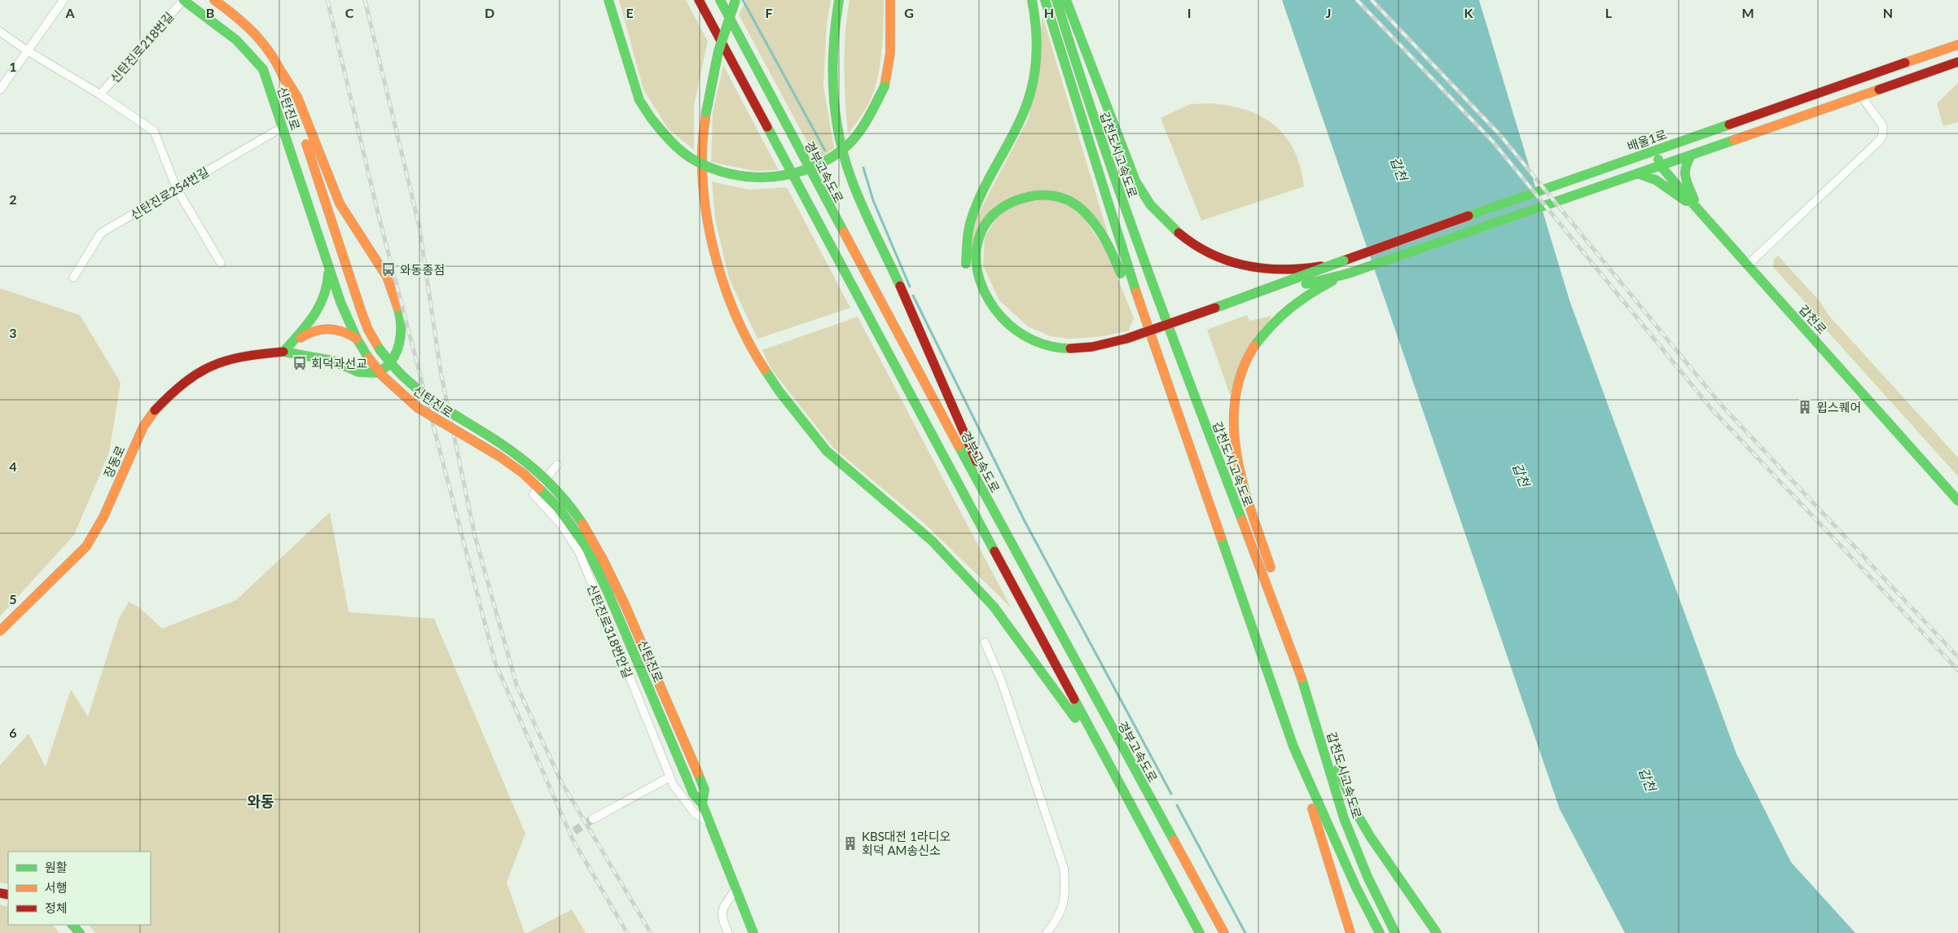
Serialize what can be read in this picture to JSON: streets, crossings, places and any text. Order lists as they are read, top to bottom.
{
  "streets": {
    "main road": [
      "신탄진로",
      "배울1로",
      "갑천도시고속도로",
      "경부고속도로",
      "갑천로",
      "장동로"
    ],
    "street": ["신탄진로218번길", "신탄진로254번길", "신탄진로318번안길"]
  },
  "crossings": [
    ["신탄진로218번길", "신탄진로"],
    ["신탄진로218번길", "신탄진로254번길"],
    ["신탄진로", "신탄진로254번길"],
    ["신탄진로", "장동로"],
    ["신탄진로", "신탄진로318번안길"],
    ["배울1로", "갑천로"]
  ],
  "districts": ["와동"],
  "water": ["갑천"],
  "places": {
    "bus stop": ["와동종점", "회덕과선교"],
    "building": ["윕스퀘어", "KBS대전 1라디오 회덕 AM송신소"]
  },
  "legend": ["원활", "서행", "정체"],
  "grid": {
    "columns": [
      "A",
      "B",
      "C",
      "D",
      "E",
      "F",
      "G",
      "H",
      "I",
      "J",
      "K",
      "L",
      "M",
      "N"
    ],
    "rows": [
      "1",
      "2",
      "3",
      "4",
      "5",
      "6"
    ]
  }
}
